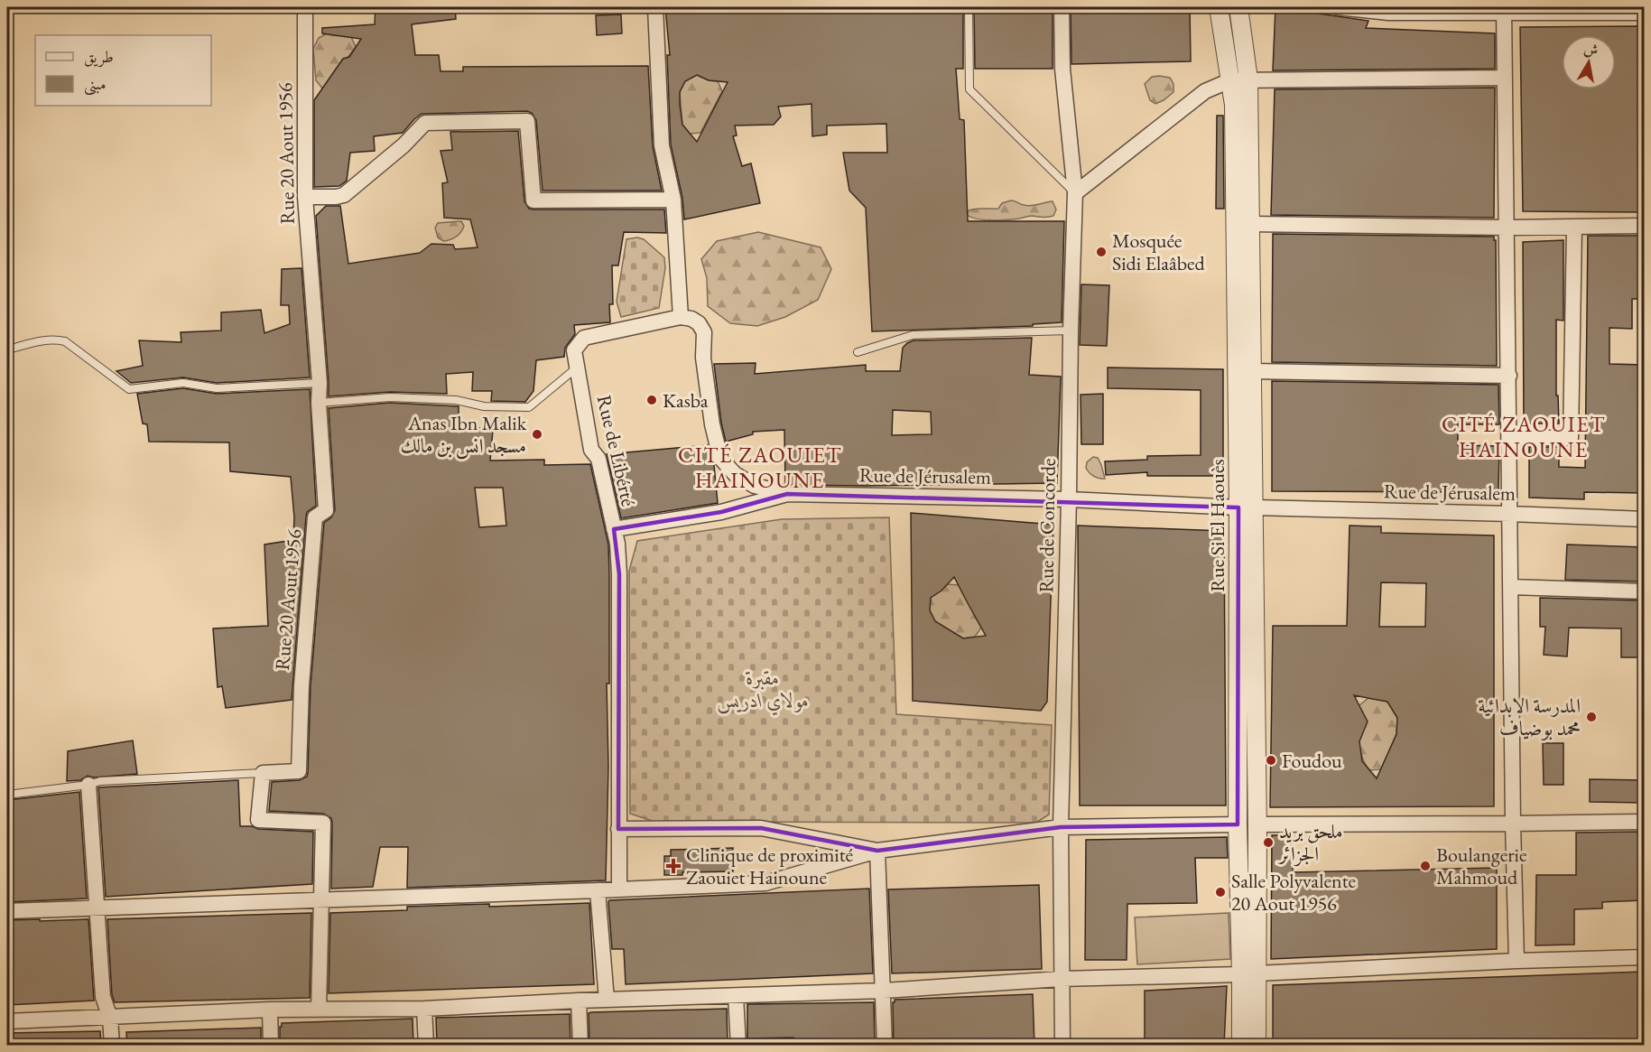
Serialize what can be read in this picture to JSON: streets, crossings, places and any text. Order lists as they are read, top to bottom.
{
  "streets": {
    "street": [
      "Rue 20 Aout 1956",
      "Rue de Libérté",
      "Rue de Jérusalem",
      "Rue de Concorde",
      "Rue Si El Haouès"
    ]
  },
  "crossings": [
    ["Rue de Libérté", "Rue de Jérusalem"],
    ["Rue de Jérusalem", "Rue de Concorde"],
    ["Rue de Jérusalem", "Rue Si El Haouès"]
  ],
  "districts": ["CITÉ ZAOUIET HAINOUNE", "CITÉ ZAOUIET HAINOUNE"],
  "parks": ["مقبرة مولاي ادريس"],
  "places": {
    "other": [
      "Mosquée Sidi Elaâbed",
      "Kasba",
      "Anas Ibn Malik مسجد انس بن مالك",
      "المدرسة الابدائية محمد بوضياف",
      "Foudou",
      "ملحق بريد الجزائر",
      "Boulangerie Mahmoud",
      "Salle Polyvalente 20 Aout 1956"
    ],
    "health": ["Clinique de proximité Zaouiet Hainoune"]
  },
  "legend": ["طريق", "مبنى"],
  "north": "top"
}
